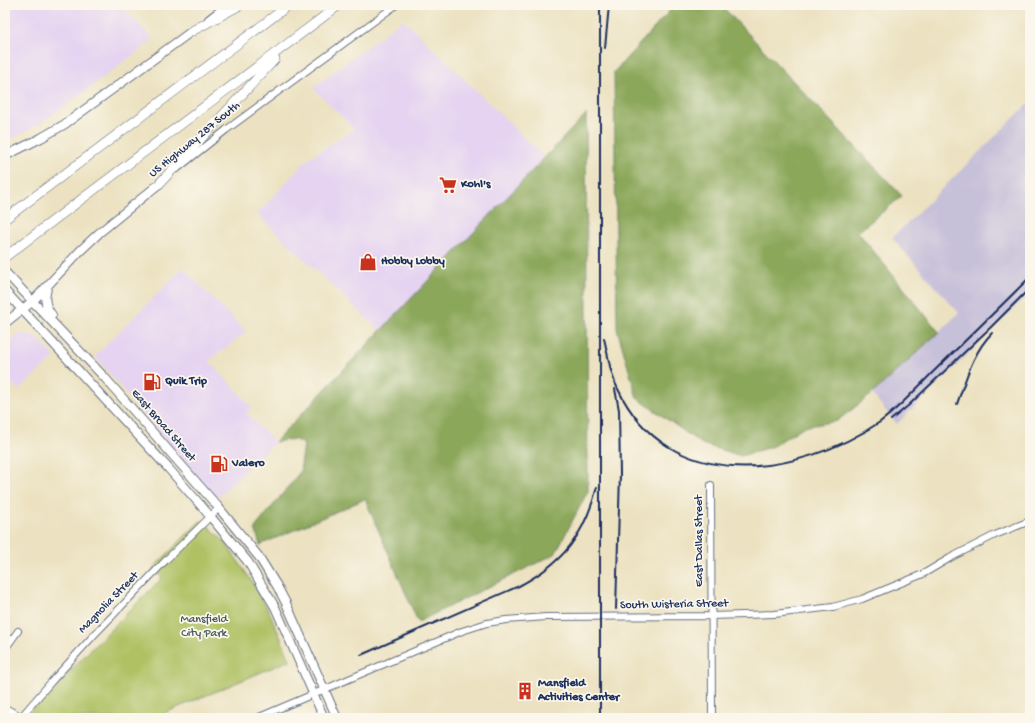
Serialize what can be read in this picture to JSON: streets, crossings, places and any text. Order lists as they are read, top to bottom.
{
  "streets": {
    "main road": ["US Highway 287 South", "East Broad Street"],
    "street": ["East Dallas Street", "Magnolia Street", "South Wisteria Street"]
  },
  "crossings": [
    ["US Highway 287 South", "East Broad Street"],
    ["East Broad Street", "Magnolia Street"],
    ["East Broad Street", "South Wisteria Street"],
    ["East Dallas Street", "South Wisteria Street"]
  ],
  "parks": ["Mansfield City Park"],
  "places": {
    "supermarket": ["Kohl's"],
    "shop": ["Hobby Lobby"],
    "fuel station": ["Quik Trip", "Valero"],
    "building": ["Mansfield Activities Center"]
  }
}
